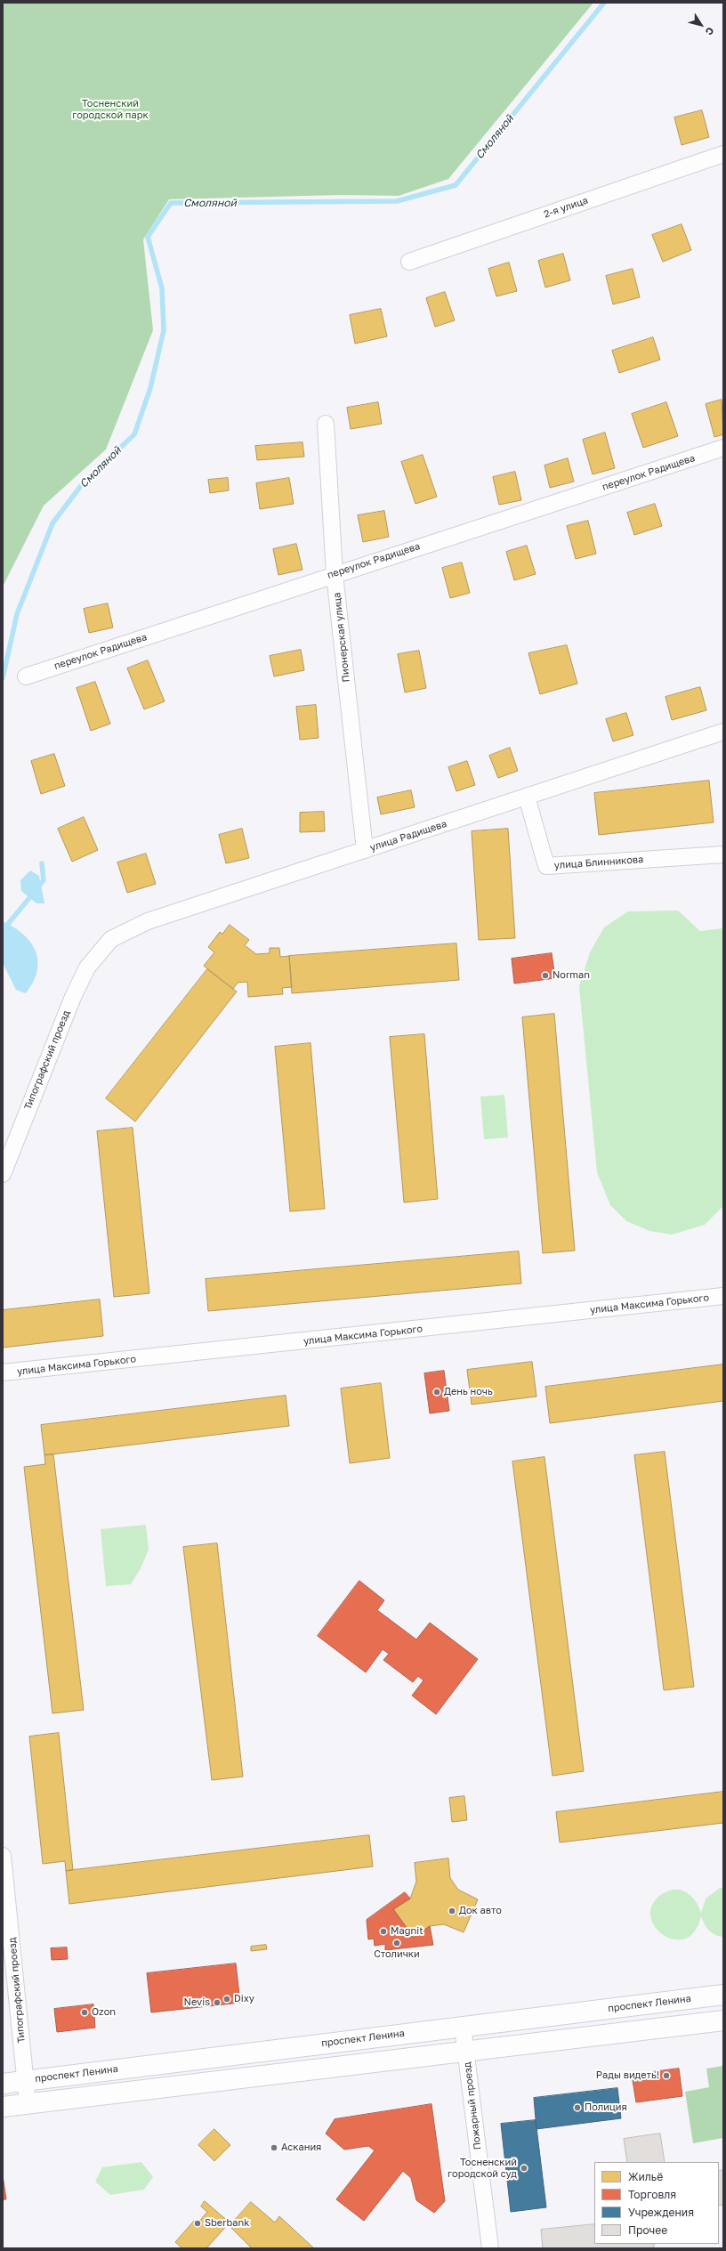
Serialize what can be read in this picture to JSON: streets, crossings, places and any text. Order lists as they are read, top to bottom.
{
  "streets": {
    "main road": ["проспект Ленина"],
    "street": [
      "2-я улица",
      "переулок Радищева",
      "Пионерская улица",
      "улица Радищева",
      "улица Блинникова",
      "Типографский проезд",
      "улица Максима Горького",
      "Пожарный проезд"
    ]
  },
  "crossings": [
    ["переулок Радищева", "Пионерская улица"],
    ["Пионерская улица", "улица Радищева"],
    ["улица Радищева", "улица Блинникова"],
    ["улица Радищева", "Типографский проезд"],
    ["Типографский проезд", "проспект Ленина"],
    ["проспект Ленина", "Пожарный проезд"]
  ],
  "water": ["Смоляной"],
  "parks": ["Тосненский городской парк"],
  "places": [
    "Norman",
    "День ночь",
    "Док авто",
    "Magnit",
    "Столички",
    "Dixy",
    "Nevis",
    "Ozon",
    "Рады видеть!",
    "Полиция",
    "Аскания",
    "Тосненский городской суд",
    "Sberbank"
  ],
  "legend": [
    "Жильё",
    "Торговля",
    "Учреждения",
    "Прочее"
  ],
  "north": "bottom right"
}
